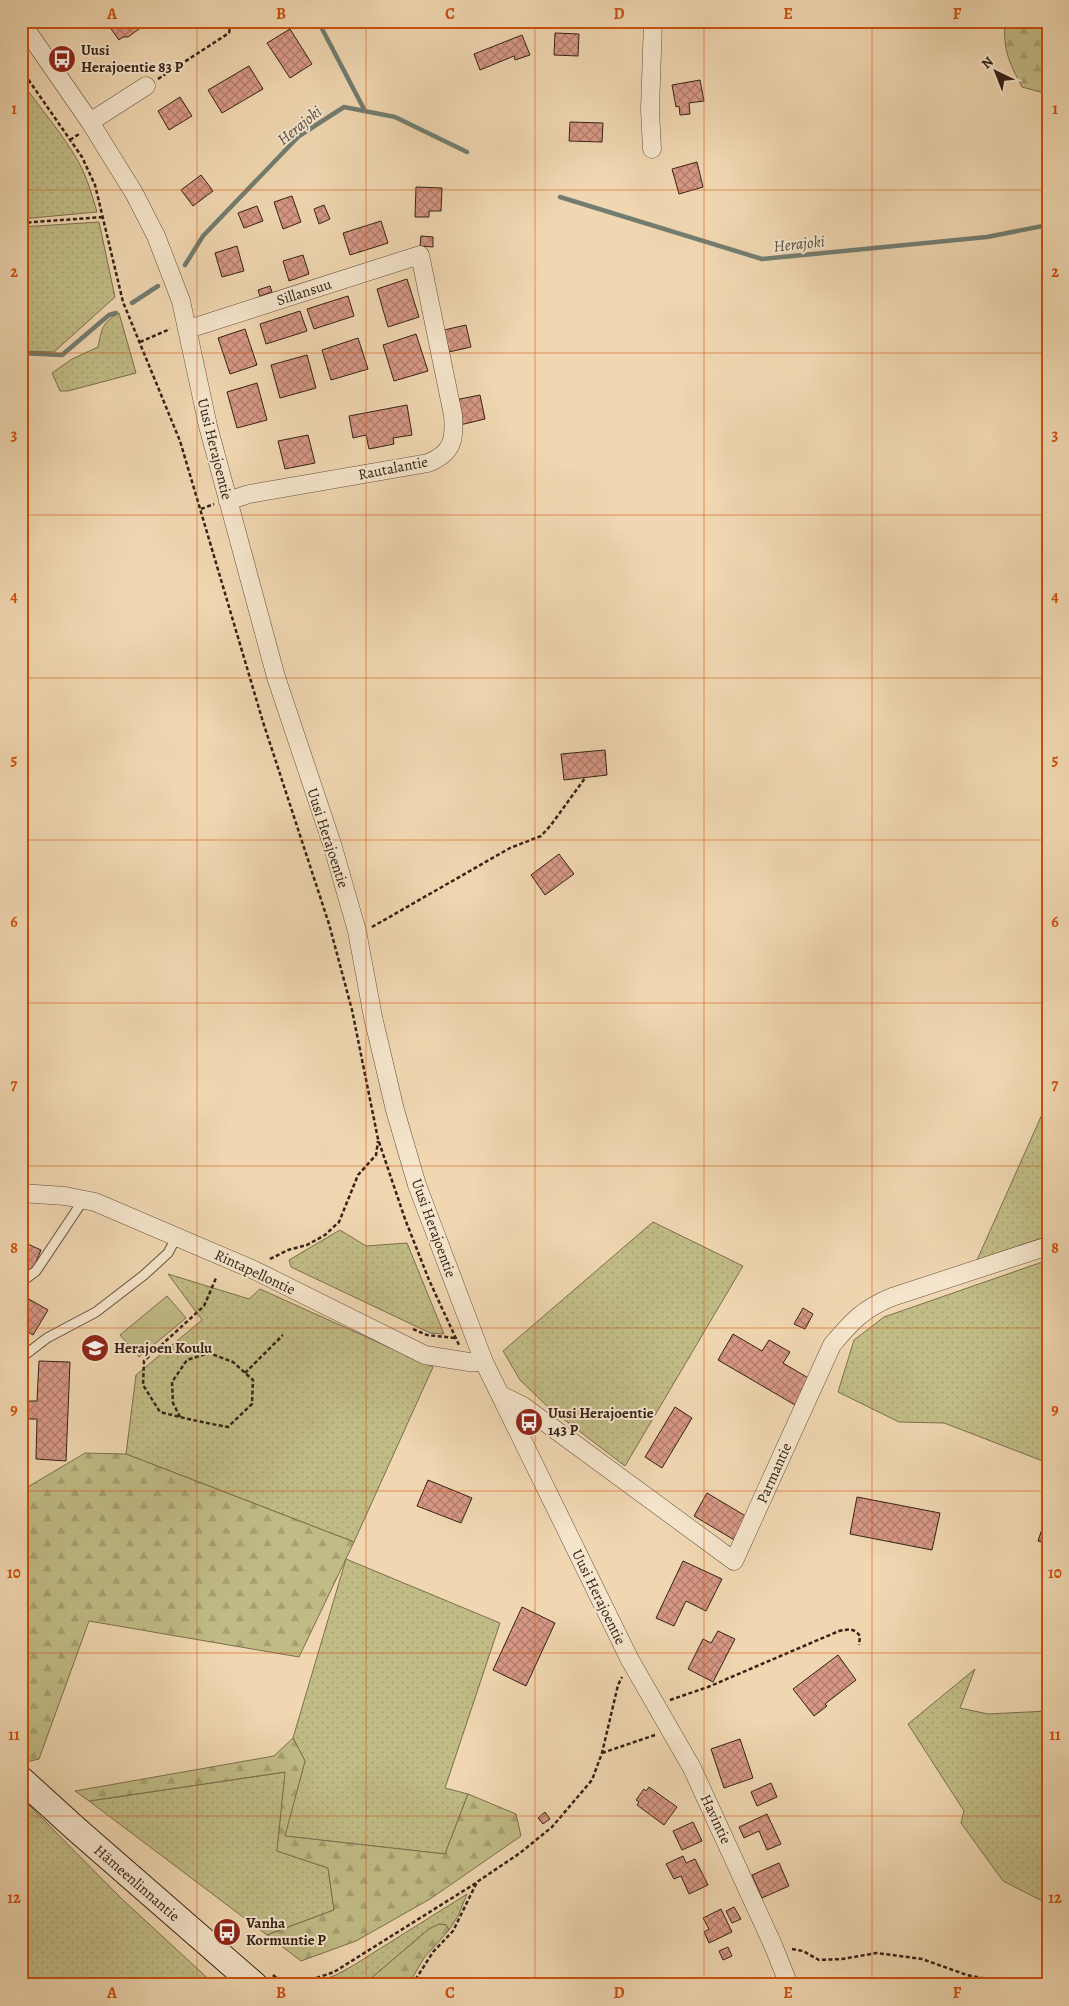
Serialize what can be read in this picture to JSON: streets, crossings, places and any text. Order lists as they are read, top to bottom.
{
  "streets": {
    "main road": ["Hämeenlinnantie"],
    "street": [
      "Sillansuu",
      "Uusi Herajoentie",
      "Rautalantie",
      "Rintapellontie",
      "Parmantie",
      "Havintie"
    ]
  },
  "crossings": [
    ["Sillansuu", "Uusi Herajoentie"],
    ["Sillansuu", "Rautalantie"],
    ["Uusi Herajoentie", "Rautalantie"],
    ["Uusi Herajoentie", "Rintapellontie"],
    ["Uusi Herajoentie", "Parmantie"],
    ["Uusi Herajoentie", "Havintie"]
  ],
  "water": ["Herajoki"],
  "places": {
    "bus stop": ["Uusi Herajoentie 83 P", "Uusi Herajoentie 143 P", "Vanha Kormuntie P"],
    "school or university": ["Herajoen Koulu"]
  },
  "north": "top left",
  "grid": {
    "columns": [
      "A",
      "B",
      "C",
      "D",
      "E",
      "F"
    ],
    "rows": [
      "1",
      "2",
      "3",
      "4",
      "5",
      "6",
      "7",
      "8",
      "9",
      "10",
      "11",
      "12"
    ]
  }
}
